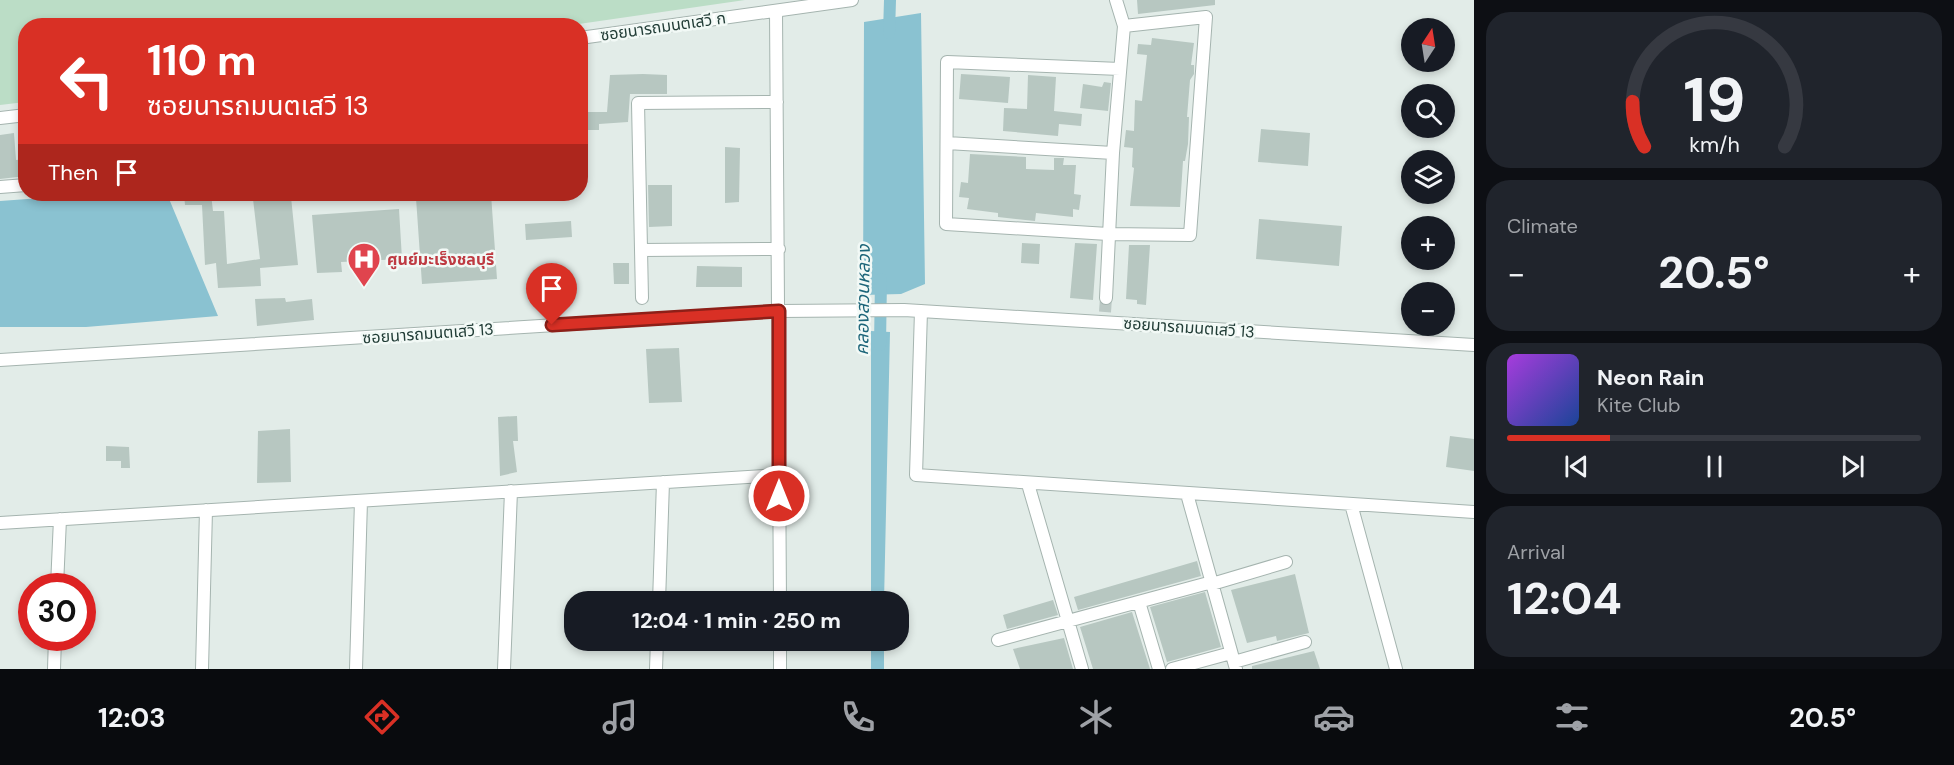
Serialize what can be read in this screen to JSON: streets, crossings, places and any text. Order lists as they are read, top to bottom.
{
  "streets": {
    "street": ["ซอยนารถมนตเสวี ก", "ซอยนารถมนตเสวี 13"]
  },
  "water": ["คลองสวนหลวง"],
  "places": {
    "hospital": ["ศูนย์มะเร็งชลบุรี"]
  },
  "north": "top",
  "page": {
    "map_buttons": ["+", "−"],
    "turn": ["110 m", "ซอยนารถมนตเสวี 13"],
    "then": "Then",
    "tile": [
      "Climate",
      ["Arrival", "12:04"]
    ],
    "heat": ["−", "20.5°", "+"],
    "song": ["Neon Rain", "Kite Club"],
    "limit": "30",
    "trip": "12:04 · 1 min · 250 m",
    "tabs": ["12:03", "20.5°"],
    "gauge": ["19", "km/h"]
  }
}
